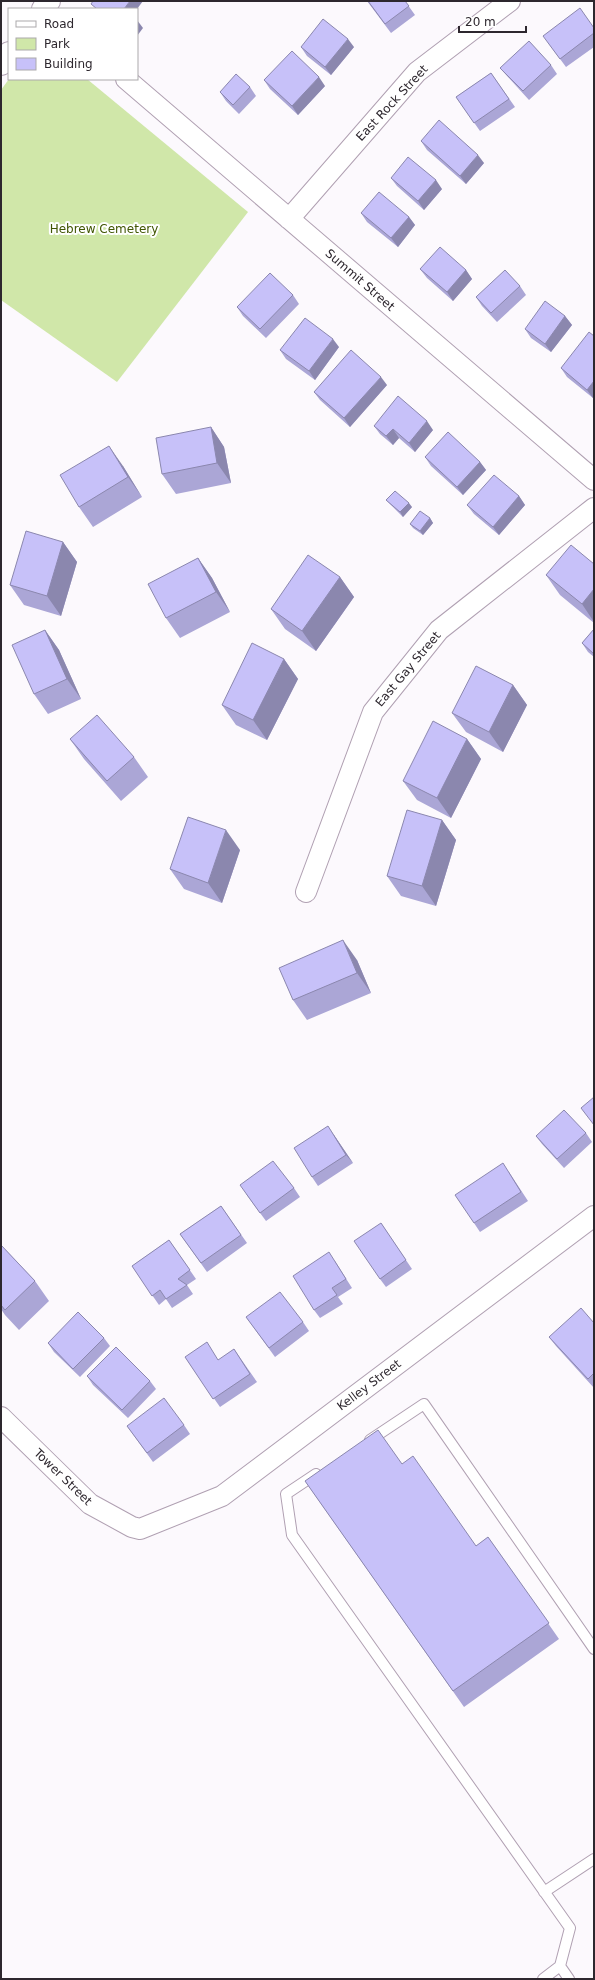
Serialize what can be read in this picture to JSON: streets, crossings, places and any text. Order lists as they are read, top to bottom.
{
  "streets": {
    "street": [
      "East Rock Street",
      "Summit Street",
      "East Gay Street",
      "Kelley Street",
      "Tower Street"
    ]
  },
  "crossings": [
    ["East Rock Street", "Summit Street"],
    ["Kelley Street", "Tower Street"]
  ],
  "parks": ["Hebrew Cemetery"],
  "legend": ["Road", "Park", "Building"],
  "scale_bar": "20 m"
}
